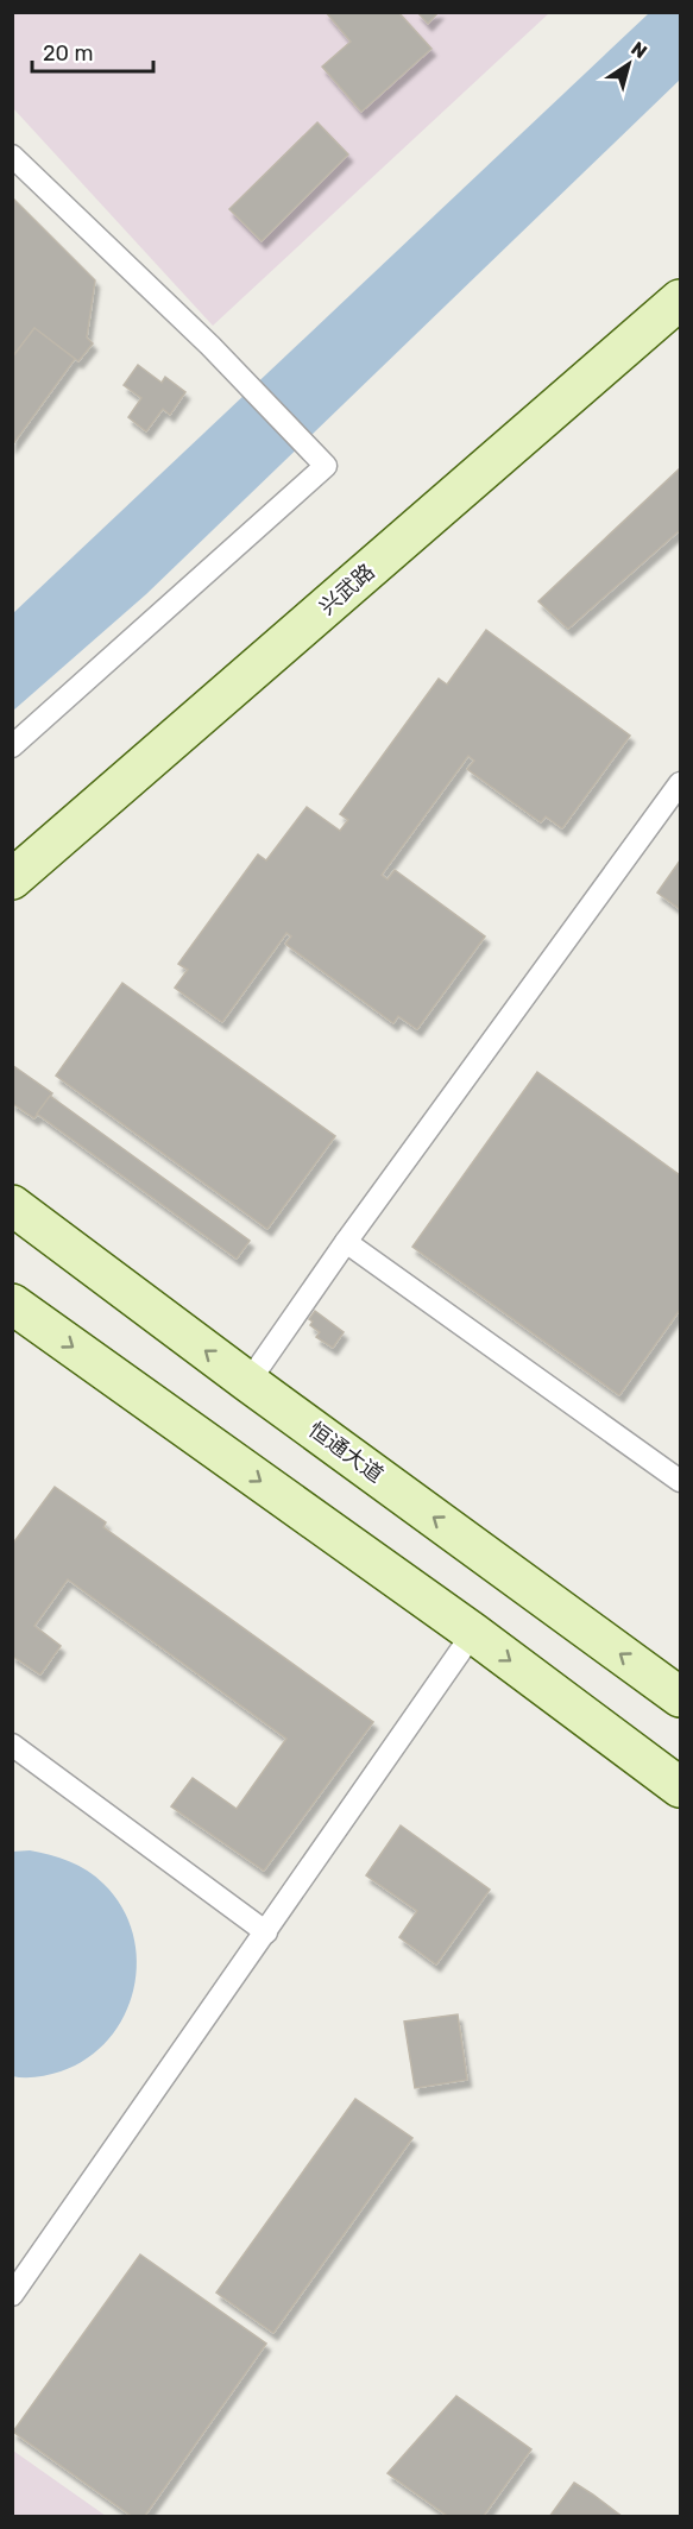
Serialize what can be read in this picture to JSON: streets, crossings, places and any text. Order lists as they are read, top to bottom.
{
  "streets": {
    "main road": ["兴武路", "恒通大道"]
  },
  "scale_bar": "20 m",
  "north": "top right"
}
